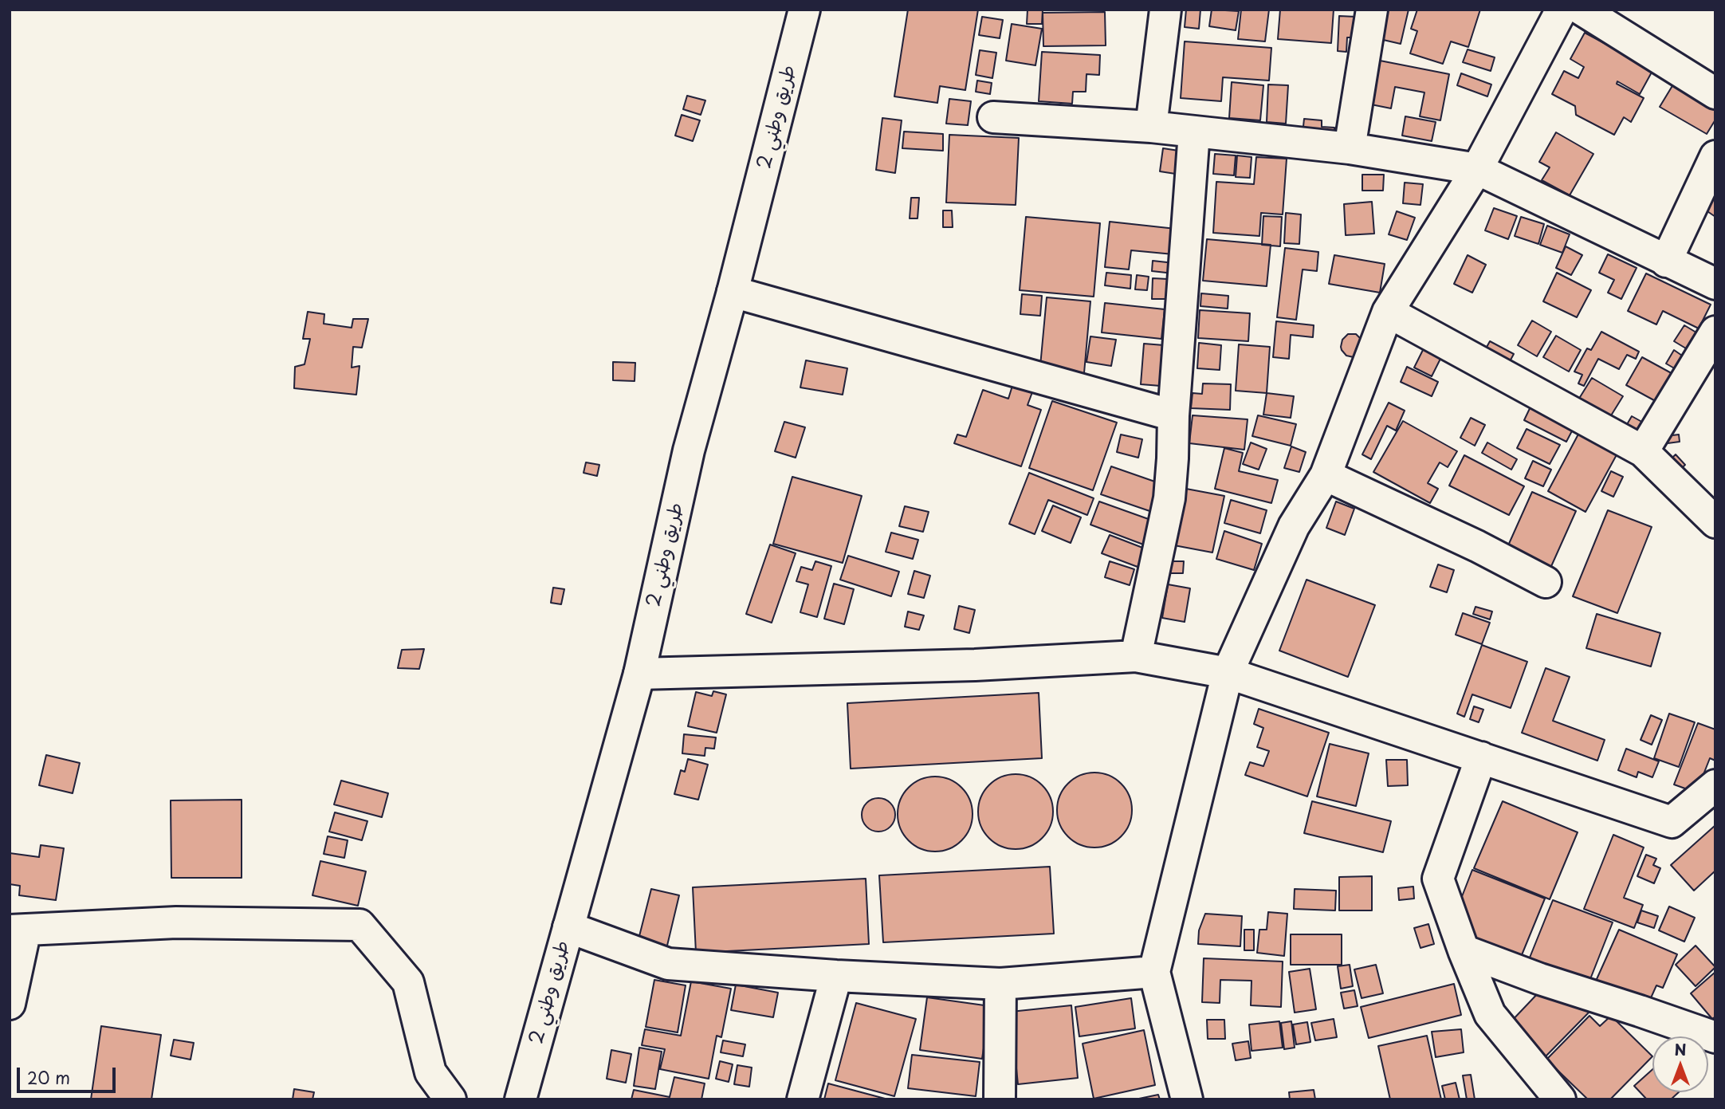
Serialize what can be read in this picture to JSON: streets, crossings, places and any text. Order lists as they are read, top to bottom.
{
  "streets": {
    "main road": ["طريق وطني 2"]
  },
  "scale_bar": "20 m",
  "north": "top"
}
